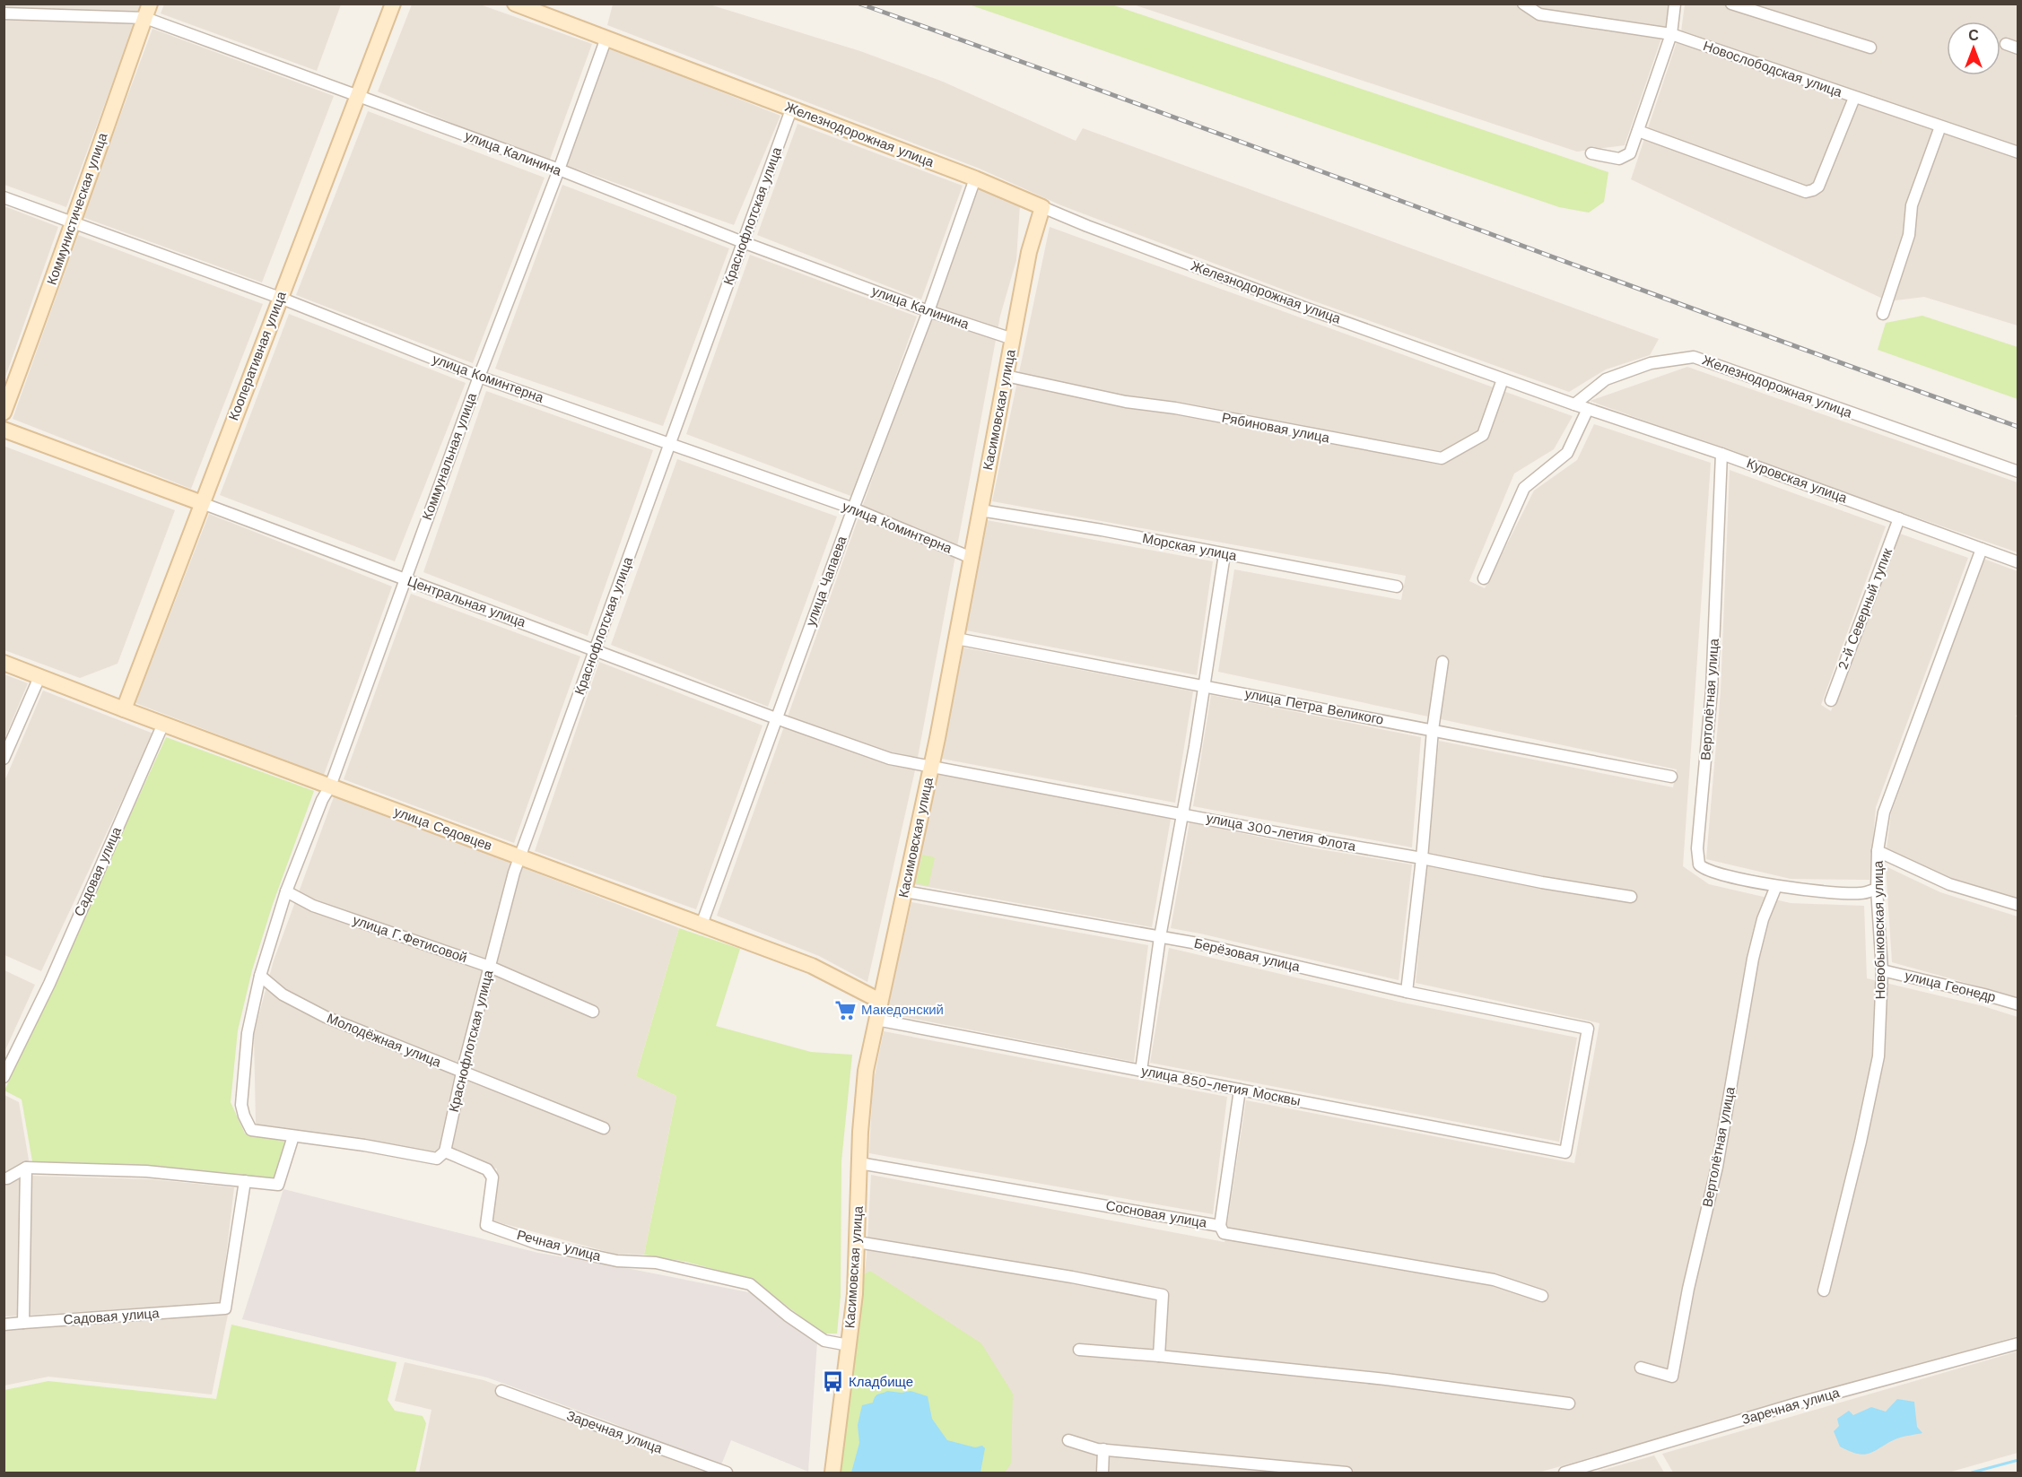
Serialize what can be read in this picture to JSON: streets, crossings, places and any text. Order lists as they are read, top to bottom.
{
  "streets": {
    "street": [
      "Новослободская улица",
      "Железнодорожная улица",
      "улица Калинина",
      "Коммунистическая улица",
      "Краснофлотская улица",
      "Кооперативная улица",
      "улица Коминтерна",
      "Касимовская улица",
      "Рябиновая улица",
      "Коммунальная улица",
      "Куровская улица",
      "Морская улица",
      "улица Чапаева",
      "Центральная улица",
      "2-й Северный тупик",
      "Вертолётная улица",
      "улица Петра Великого",
      "улица Седовцев",
      "улица 300-летия Флота",
      "Садовая улица",
      "Новобыковская улица",
      "улица Г.Фетисовой",
      "Берёзовая улица",
      "улица Геонедр",
      "Молодёжная улица",
      "улица 850-летия Москвы",
      "Сосновая улица",
      "Речная улица",
      "Заречная улица"
    ]
  },
  "crossings": [
    ["Железнодорожная улица", "Краснофлотская улица"],
    ["Железнодорожная улица", "Касимовская улица"],
    ["Железнодорожная улица", "Рябиновая улица"],
    ["Железнодорожная улица", "Коммунальная улица"],
    ["Железнодорожная улица", "Куровская улица"],
    ["Железнодорожная улица", "улица Чапаева"],
    ["улица Калинина", "Коммунистическая улица"],
    ["улица Калинина", "Краснофлотская улица"],
    ["улица Калинина", "Кооперативная улица"],
    ["улица Калинина", "Касимовская улица"],
    ["улица Калинина", "Коммунальная улица"],
    ["улица Калинина", "улица Чапаева"],
    ["Коммунистическая улица", "улица Коминтерна"],
    ["Краснофлотская улица", "улица Коминтерна"],
    ["Краснофлотская улица", "Центральная улица"],
    ["Краснофлотская улица", "улица Седовцев"],
    ["Краснофлотская улица", "улица Г.Фетисовой"],
    ["Краснофлотская улица", "Молодёжная улица"],
    ["Краснофлотская улица", "Речная улица"],
    ["Кооперативная улица", "улица Коминтерна"],
    ["Кооперативная улица", "Центральная улица"],
    ["Кооперативная улица", "улица Седовцев"],
    ["улица Коминтерна", "Касимовская улица"],
    ["улица Коминтерна", "Коммунальная улица"],
    ["улица Коминтерна", "улица Чапаева"],
    ["Касимовская улица", "Рябиновая улица"],
    ["Касимовская улица", "Морская улица"],
    ["Касимовская улица", "Центральная улица"],
    ["Касимовская улица", "улица Петра Великого"],
    ["Касимовская улица", "улица Седовцев"],
    ["Касимовская улица", "улица 300-летия Флота"],
    ["Касимовская улица", "Берёзовая улица"],
    ["Касимовская улица", "улица 850-летия Москвы"],
    ["Касимовская улица", "Сосновая улица"],
    ["Касимовская улица", "Речная улица"],
    ["Коммунальная улица", "Центральная улица"],
    ["Коммунальная улица", "улица Седовцев"],
    ["Коммунальная улица", "улица Г.Фетисовой"],
    ["Коммунальная улица", "Молодёжная улица"],
    ["Куровская улица", "2-й Северный тупик"],
    ["Куровская улица", "Вертолётная улица"],
    ["Куровская улица", "Новобыковская улица"],
    ["улица Чапаева", "Центральная улица"],
    ["улица Чапаева", "улица Седовцев"],
    ["Центральная улица", "улица 300-летия Флота"],
    ["Вертолётная улица", "Новобыковская улица"],
    ["улица Седовцев", "Садовая улица"],
    ["Новобыковская улица", "улица Геонедр"],
    ["Берёзовая улица", "улица 850-летия Москвы"]
  ],
  "places": {
    "supermarket": ["Македонский"],
    "bus stop": ["Кладбище"]
  },
  "north": "top"
}
